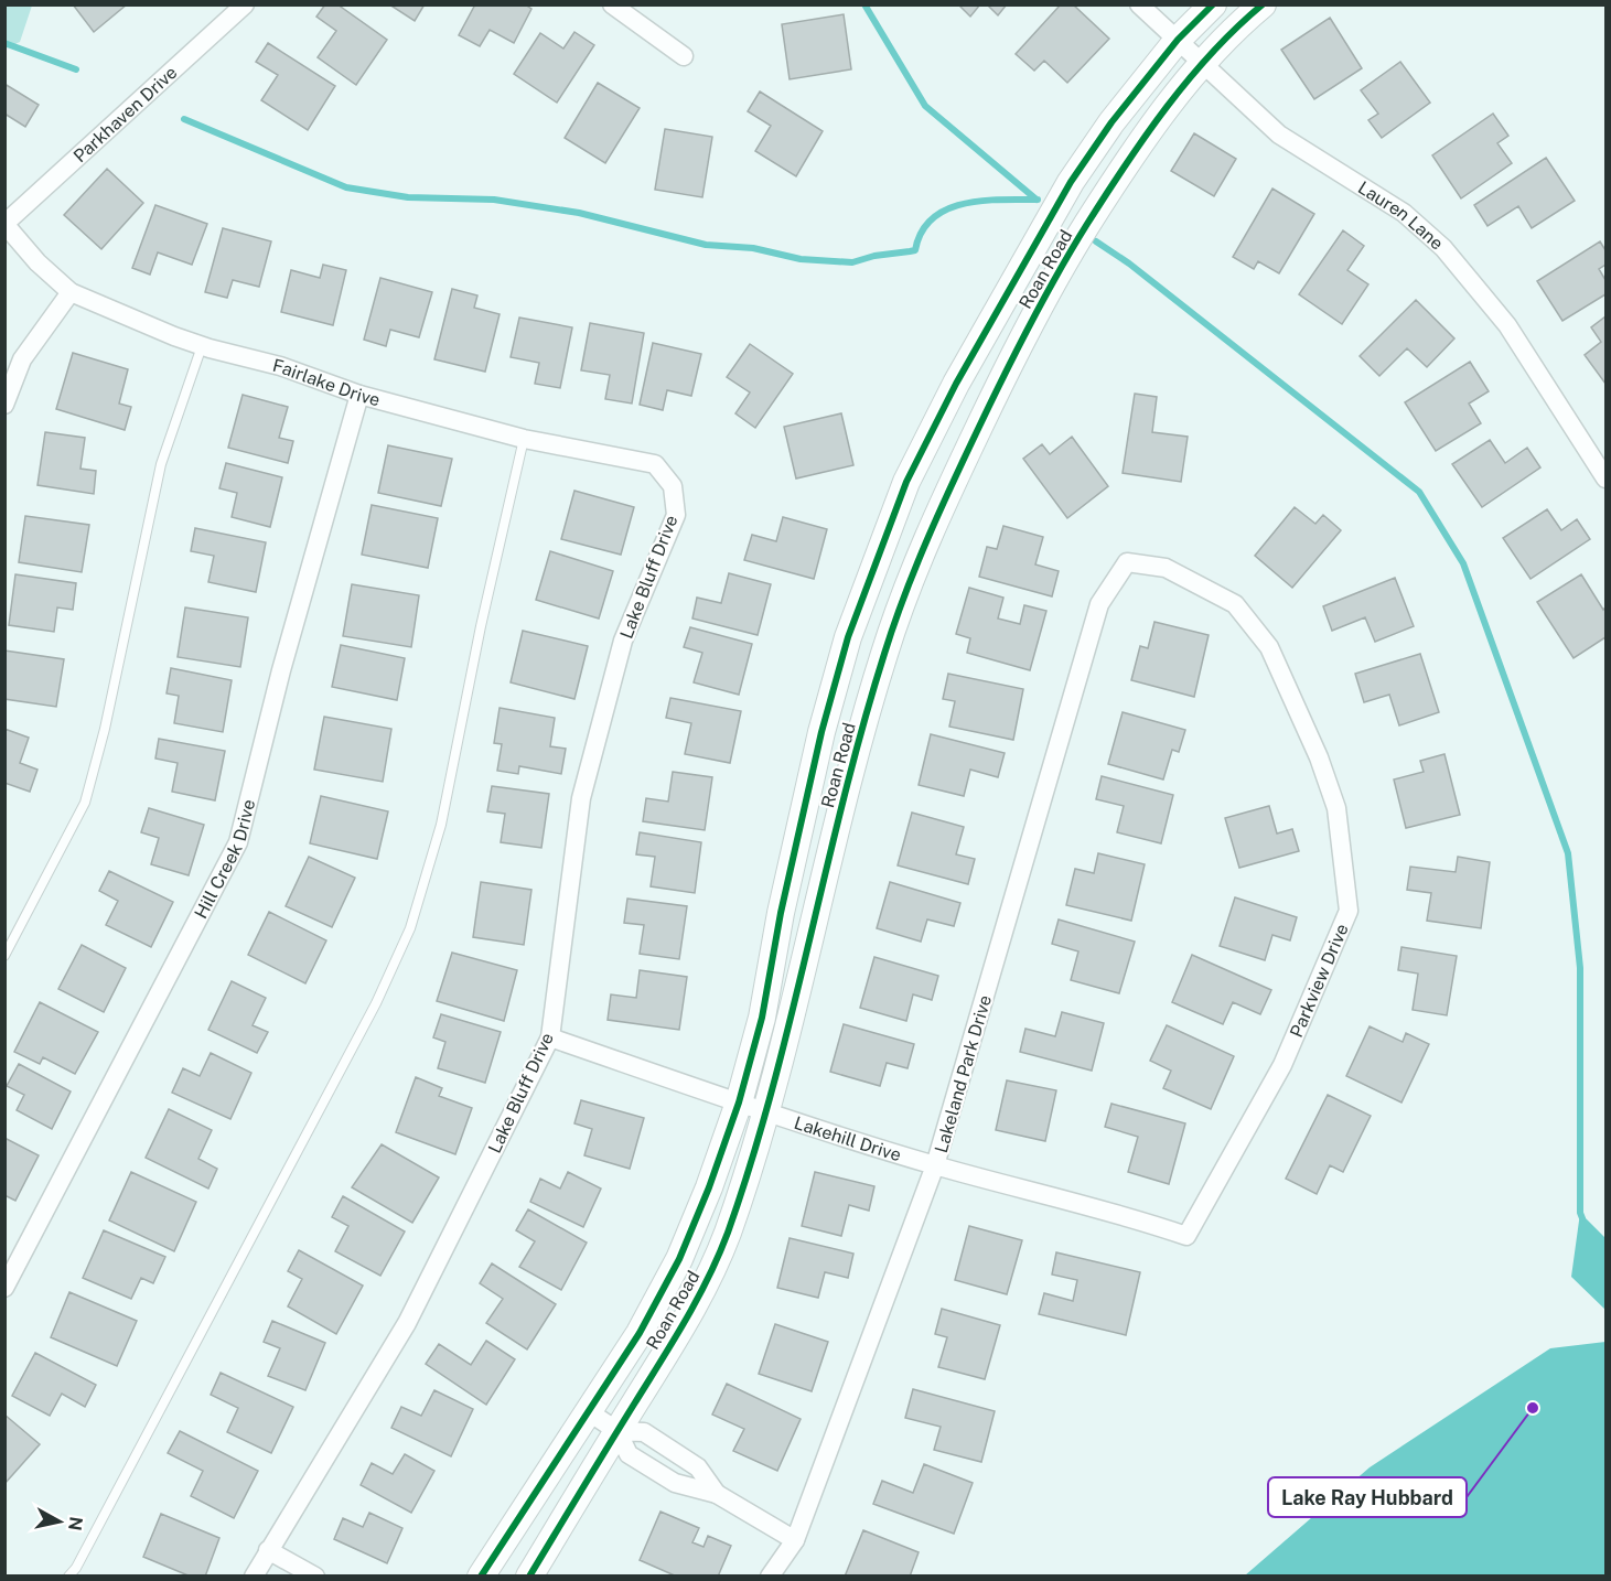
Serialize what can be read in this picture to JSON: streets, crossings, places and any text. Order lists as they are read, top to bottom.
{
  "streets": {
    "street": [
      "Parkhaven Drive",
      "Lauren Lane",
      "Roan Road",
      "Fairlake Drive",
      "Lake Bluff Drive",
      "Hill Creek Drive",
      "Parkview Drive",
      "Lakeland Park Drive",
      "Lakehill Drive"
    ]
  },
  "crossings": [
    ["Parkhaven Drive", "Fairlake Drive"],
    ["Lauren Lane", "Roan Road"],
    ["Roan Road", "Lakehill Drive"],
    ["Fairlake Drive", "Lake Bluff Drive"],
    ["Fairlake Drive", "Hill Creek Drive"],
    ["Lake Bluff Drive", "Lakehill Drive"],
    ["Parkview Drive", "Lakeland Park Drive"],
    ["Parkview Drive", "Lakehill Drive"],
    ["Lakeland Park Drive", "Lakehill Drive"]
  ],
  "places": ["Lake Ray Hubbard"],
  "north": "right"
}
